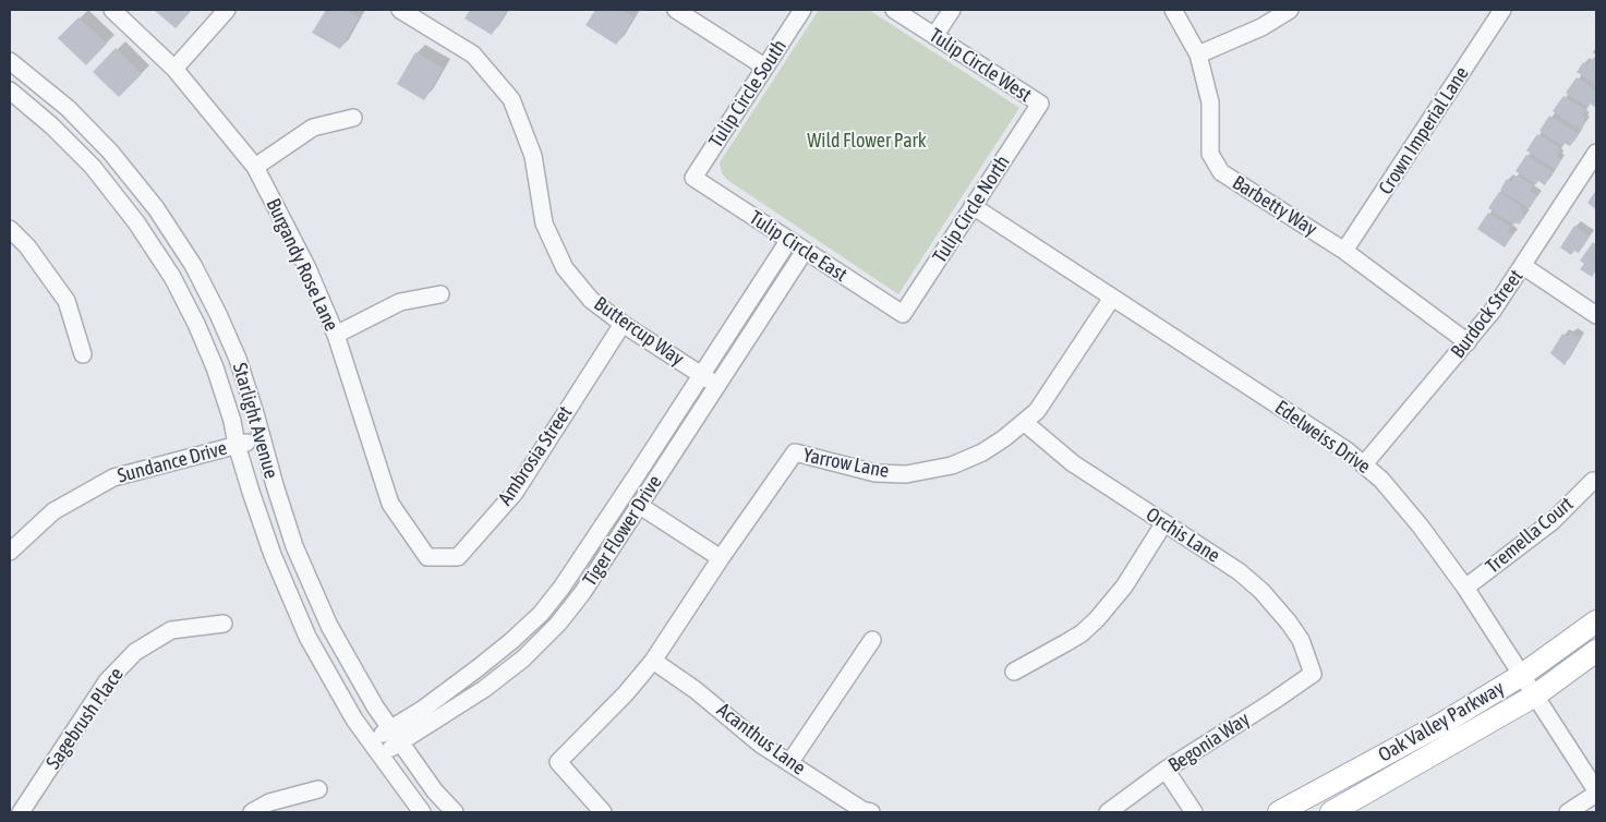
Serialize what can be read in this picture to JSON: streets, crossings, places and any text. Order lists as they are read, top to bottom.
{
  "streets": {
    "main road": ["Oak Valley Parkway"],
    "street": [
      "Tulip Circle West",
      "Tulip Circle South",
      "Crown Imperial Lane",
      "Barbetty Way",
      "Tulip Circle North",
      "Tulip Circle East",
      "Burgandy Rose Lane",
      "Burdock Street",
      "Buttercup Way",
      "Starlight Avenue",
      "Edelweiss Drive",
      "Ambrosia Street",
      "Sundance Drive",
      "Yarrow Lane",
      "Tiger Flower Drive",
      "Orchis Lane",
      "Tremella Court",
      "Sagebrush Place",
      "Acanthus Lane",
      "Begonia Way"
    ]
  },
  "crossings": [
    ["Tulip Circle West", "Tulip Circle North"],
    ["Tulip Circle South", "Tulip Circle East"],
    ["Crown Imperial Lane", "Barbetty Way"],
    ["Barbetty Way", "Burdock Street"],
    ["Tulip Circle North", "Tulip Circle East"],
    ["Tulip Circle North", "Edelweiss Drive"],
    ["Tulip Circle East", "Tiger Flower Drive"],
    ["Burgandy Rose Lane", "Ambrosia Street"],
    ["Burdock Street", "Edelweiss Drive"],
    ["Buttercup Way", "Ambrosia Street"],
    ["Buttercup Way", "Tiger Flower Drive"],
    ["Starlight Avenue", "Sundance Drive"],
    ["Starlight Avenue", "Tiger Flower Drive"],
    ["Edelweiss Drive", "Yarrow Lane"],
    ["Edelweiss Drive", "Tremella Court"],
    ["Edelweiss Drive", "Oak Valley Parkway"],
    ["Yarrow Lane", "Orchis Lane"],
    ["Yarrow Lane", "Acanthus Lane"],
    ["Orchis Lane", "Begonia Way"]
  ],
  "parks": ["Wild Flower Park"]
}
